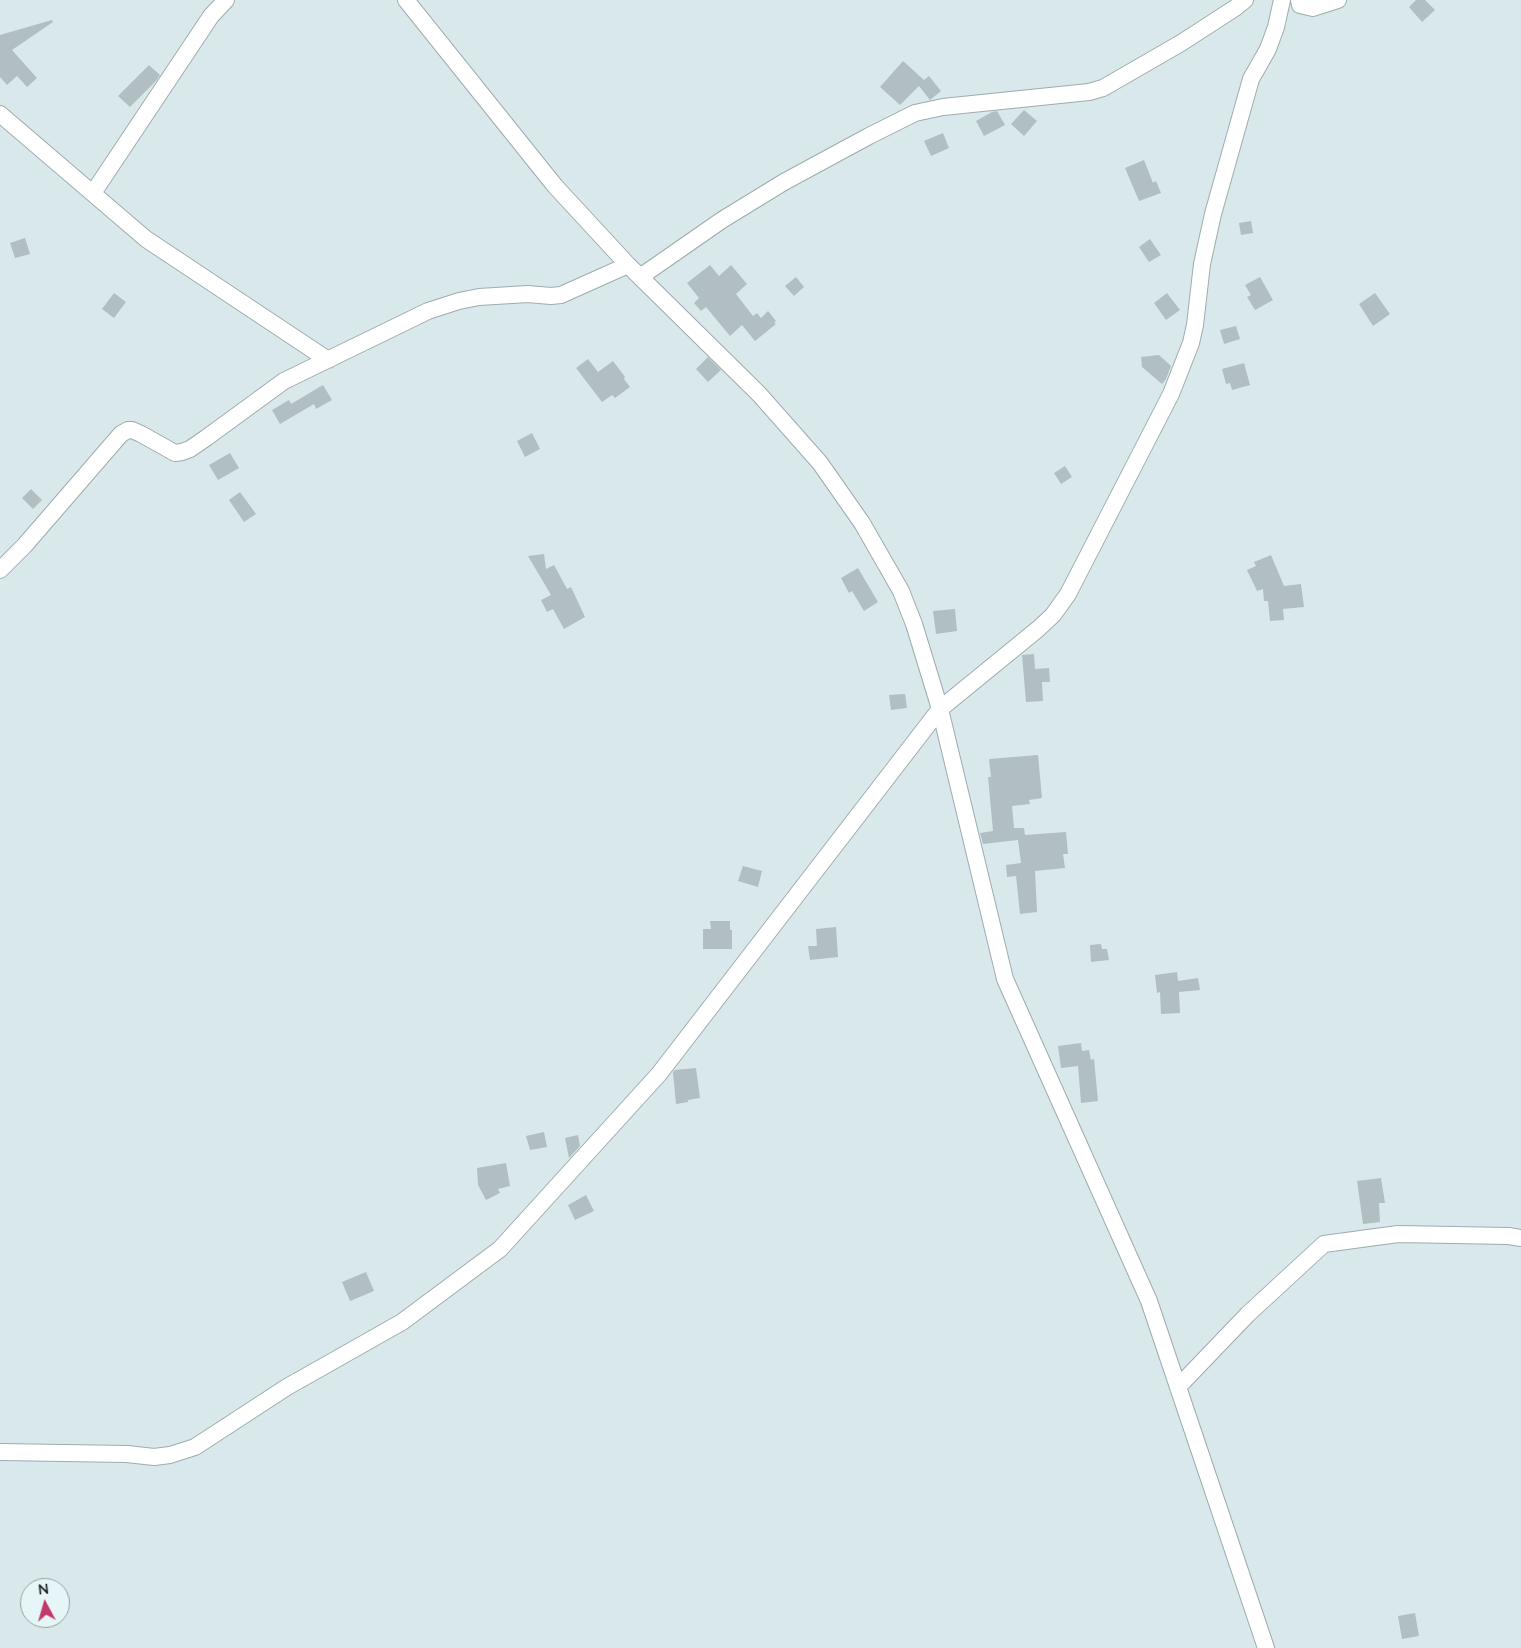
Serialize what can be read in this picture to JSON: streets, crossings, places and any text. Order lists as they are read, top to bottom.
{
  "north": "top"
}
